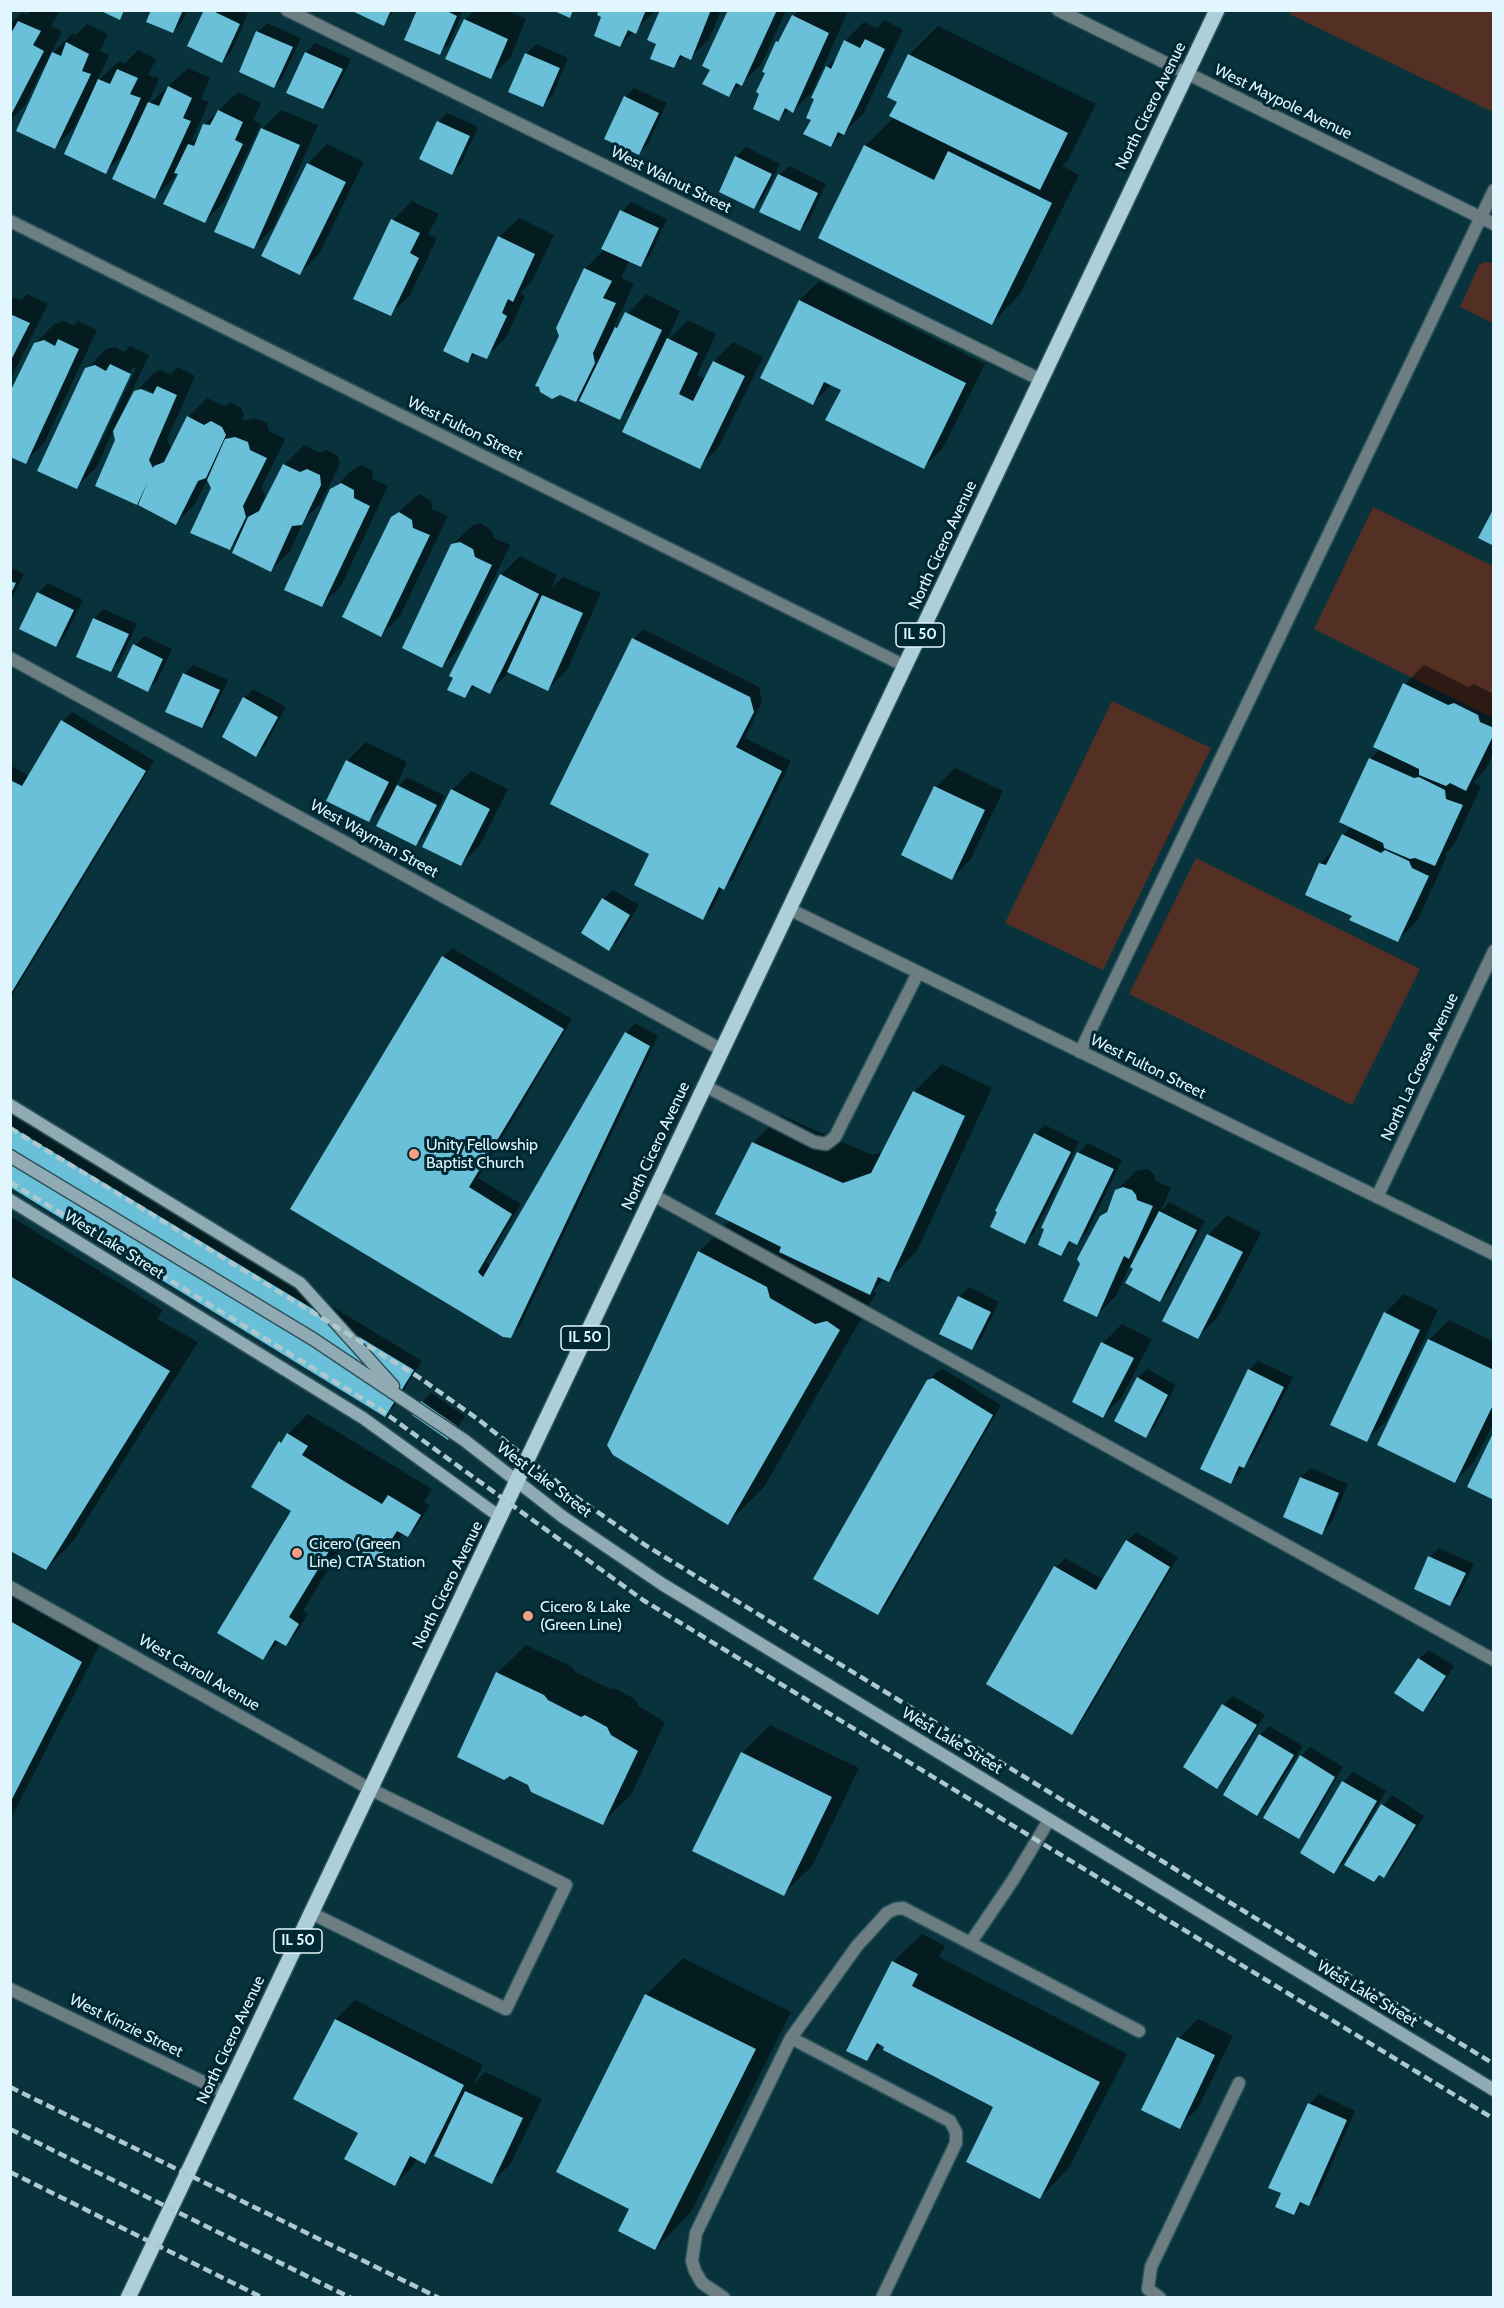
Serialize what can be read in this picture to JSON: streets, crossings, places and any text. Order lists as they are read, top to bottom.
{
  "streets": {
    "main road": ["North Cicero Avenue", "IL 50", "West Lake Street"],
    "street": [
      "West Maypole Avenue",
      "West Walnut Street",
      "West Fulton Street",
      "West Wayman Street",
      "North La Crosse Avenue",
      "West Carroll Avenue",
      "West Kinzie Street"
    ]
  },
  "crossings": [
    ["West Maypole Avenue", "North Cicero Avenue"],
    ["North Cicero Avenue", "West Walnut Street"],
    ["North Cicero Avenue", "West Fulton Street"],
    ["North Cicero Avenue", "West Wayman Street"],
    ["North Cicero Avenue", "West Lake Street"],
    ["North Cicero Avenue", "West Carroll Avenue"],
    ["North Cicero Avenue", "West Kinzie Street"],
    ["West Fulton Street", "North La Crosse Avenue"]
  ],
  "places": ["Unity Fellowship Baptist Church", "Cicero (Green Line) CTA Station", "Cicero & Lake (Green Line)"]
}
